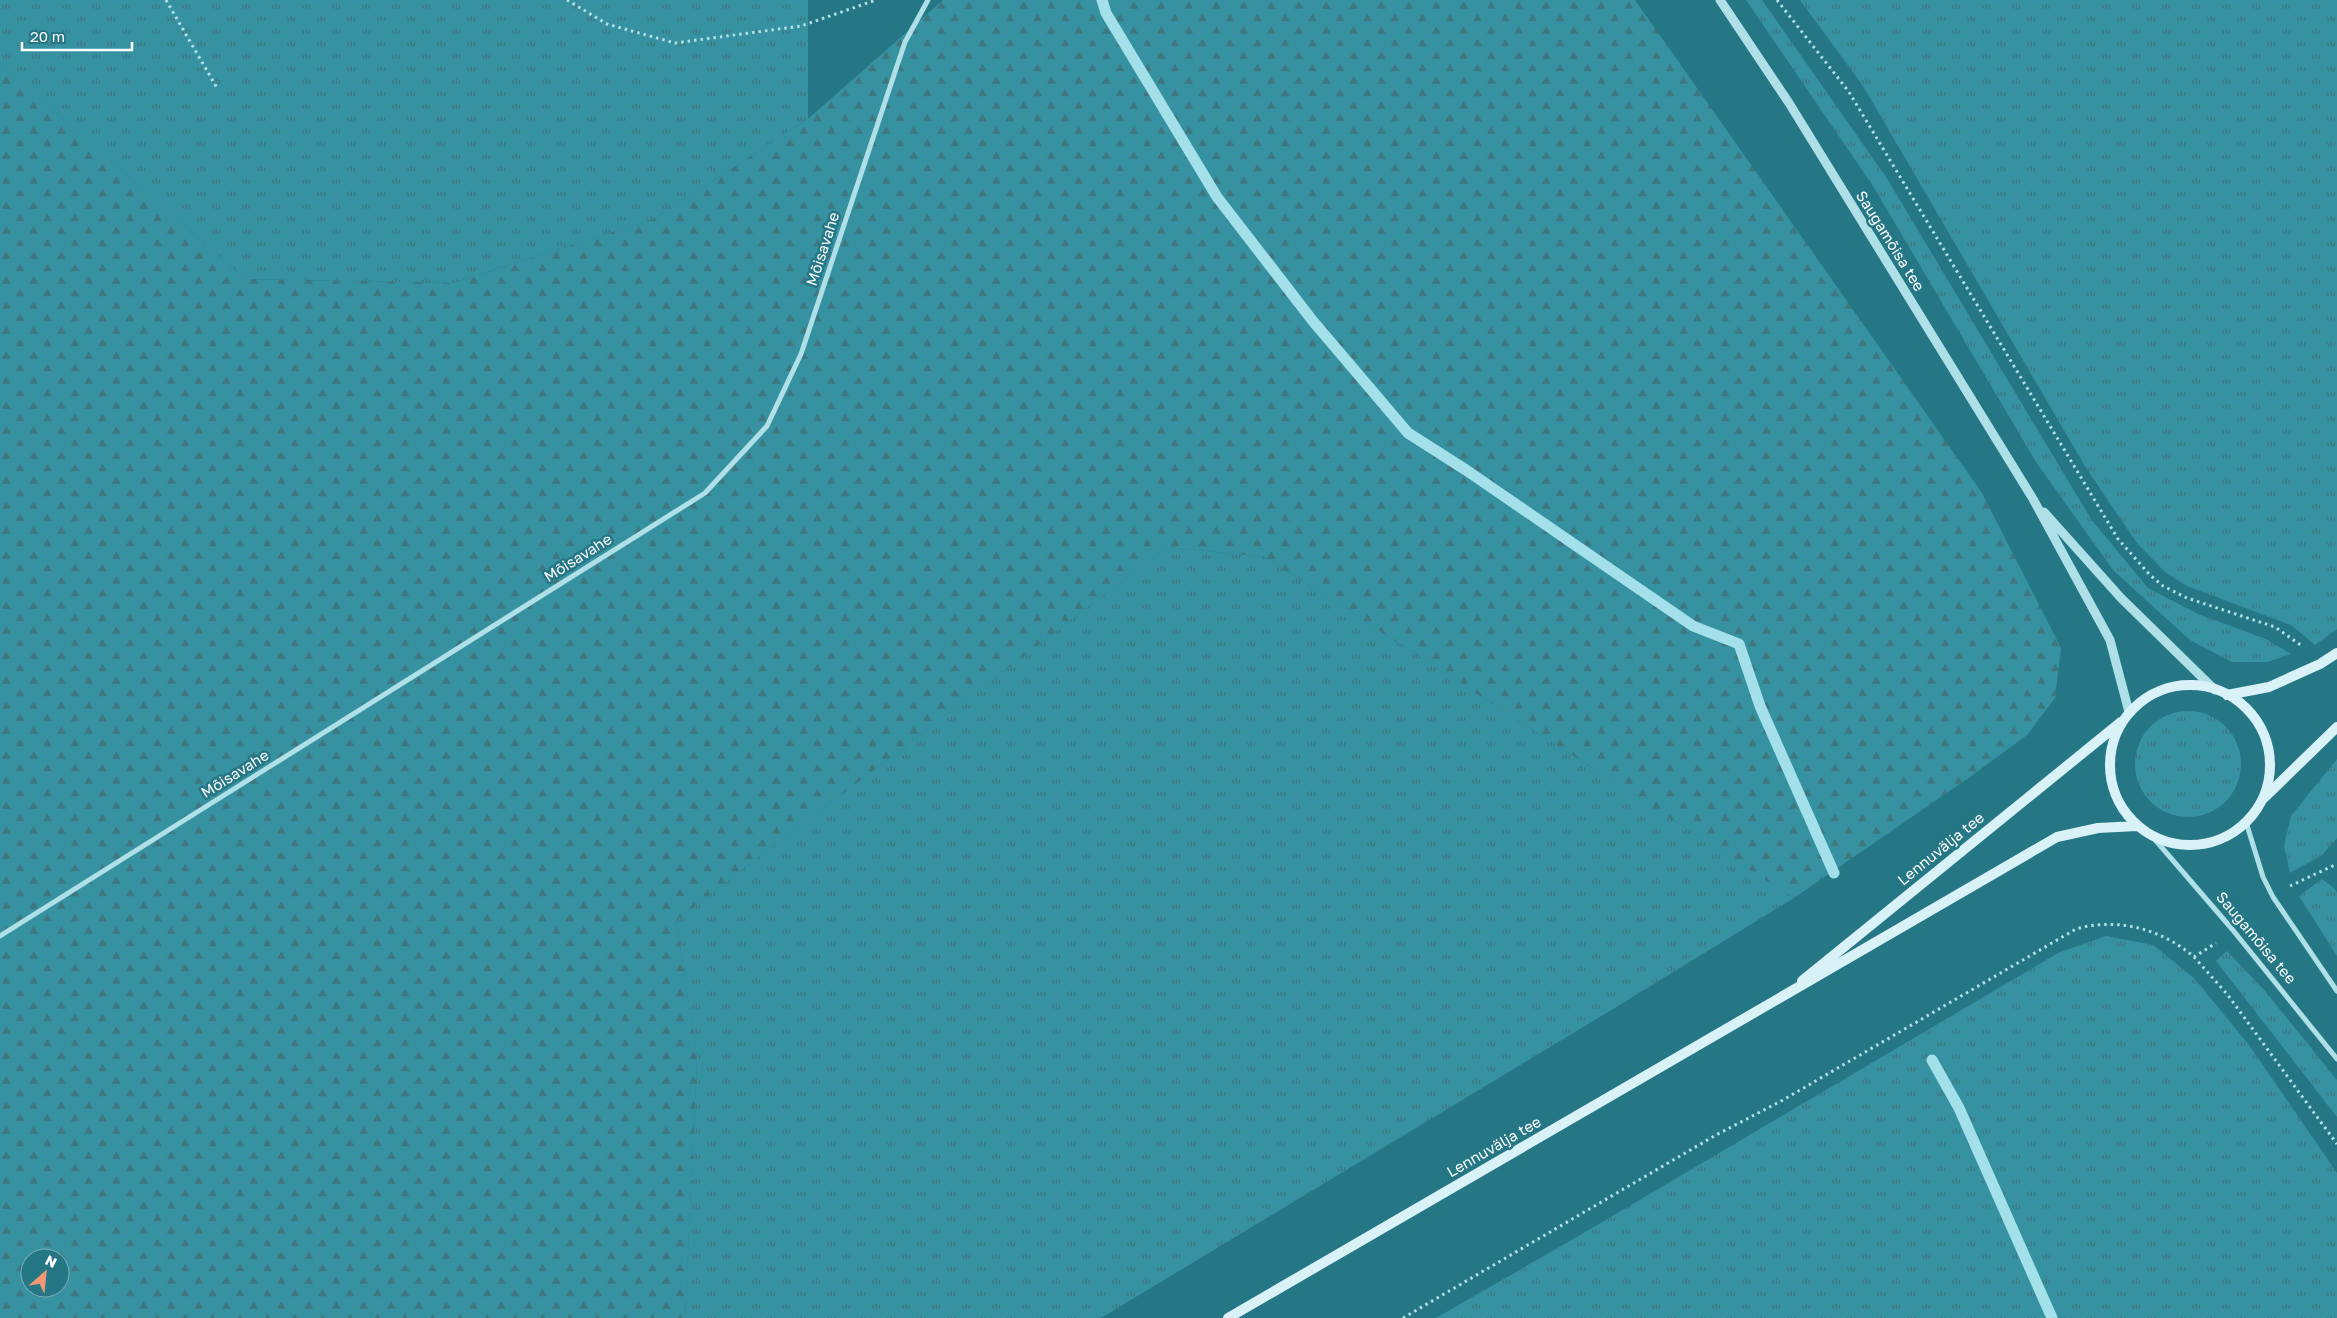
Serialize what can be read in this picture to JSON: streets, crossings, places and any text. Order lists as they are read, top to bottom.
{
  "streets": {
    "main road": ["Lennuvälja tee"],
    "street": ["Saugamõisa tee", "Mõisavahe"]
  },
  "crossings": [
    ["Saugamõisa tee", "Lennuvälja tee"]
  ],
  "scale_bar": "20 m",
  "north": "top right"
}
